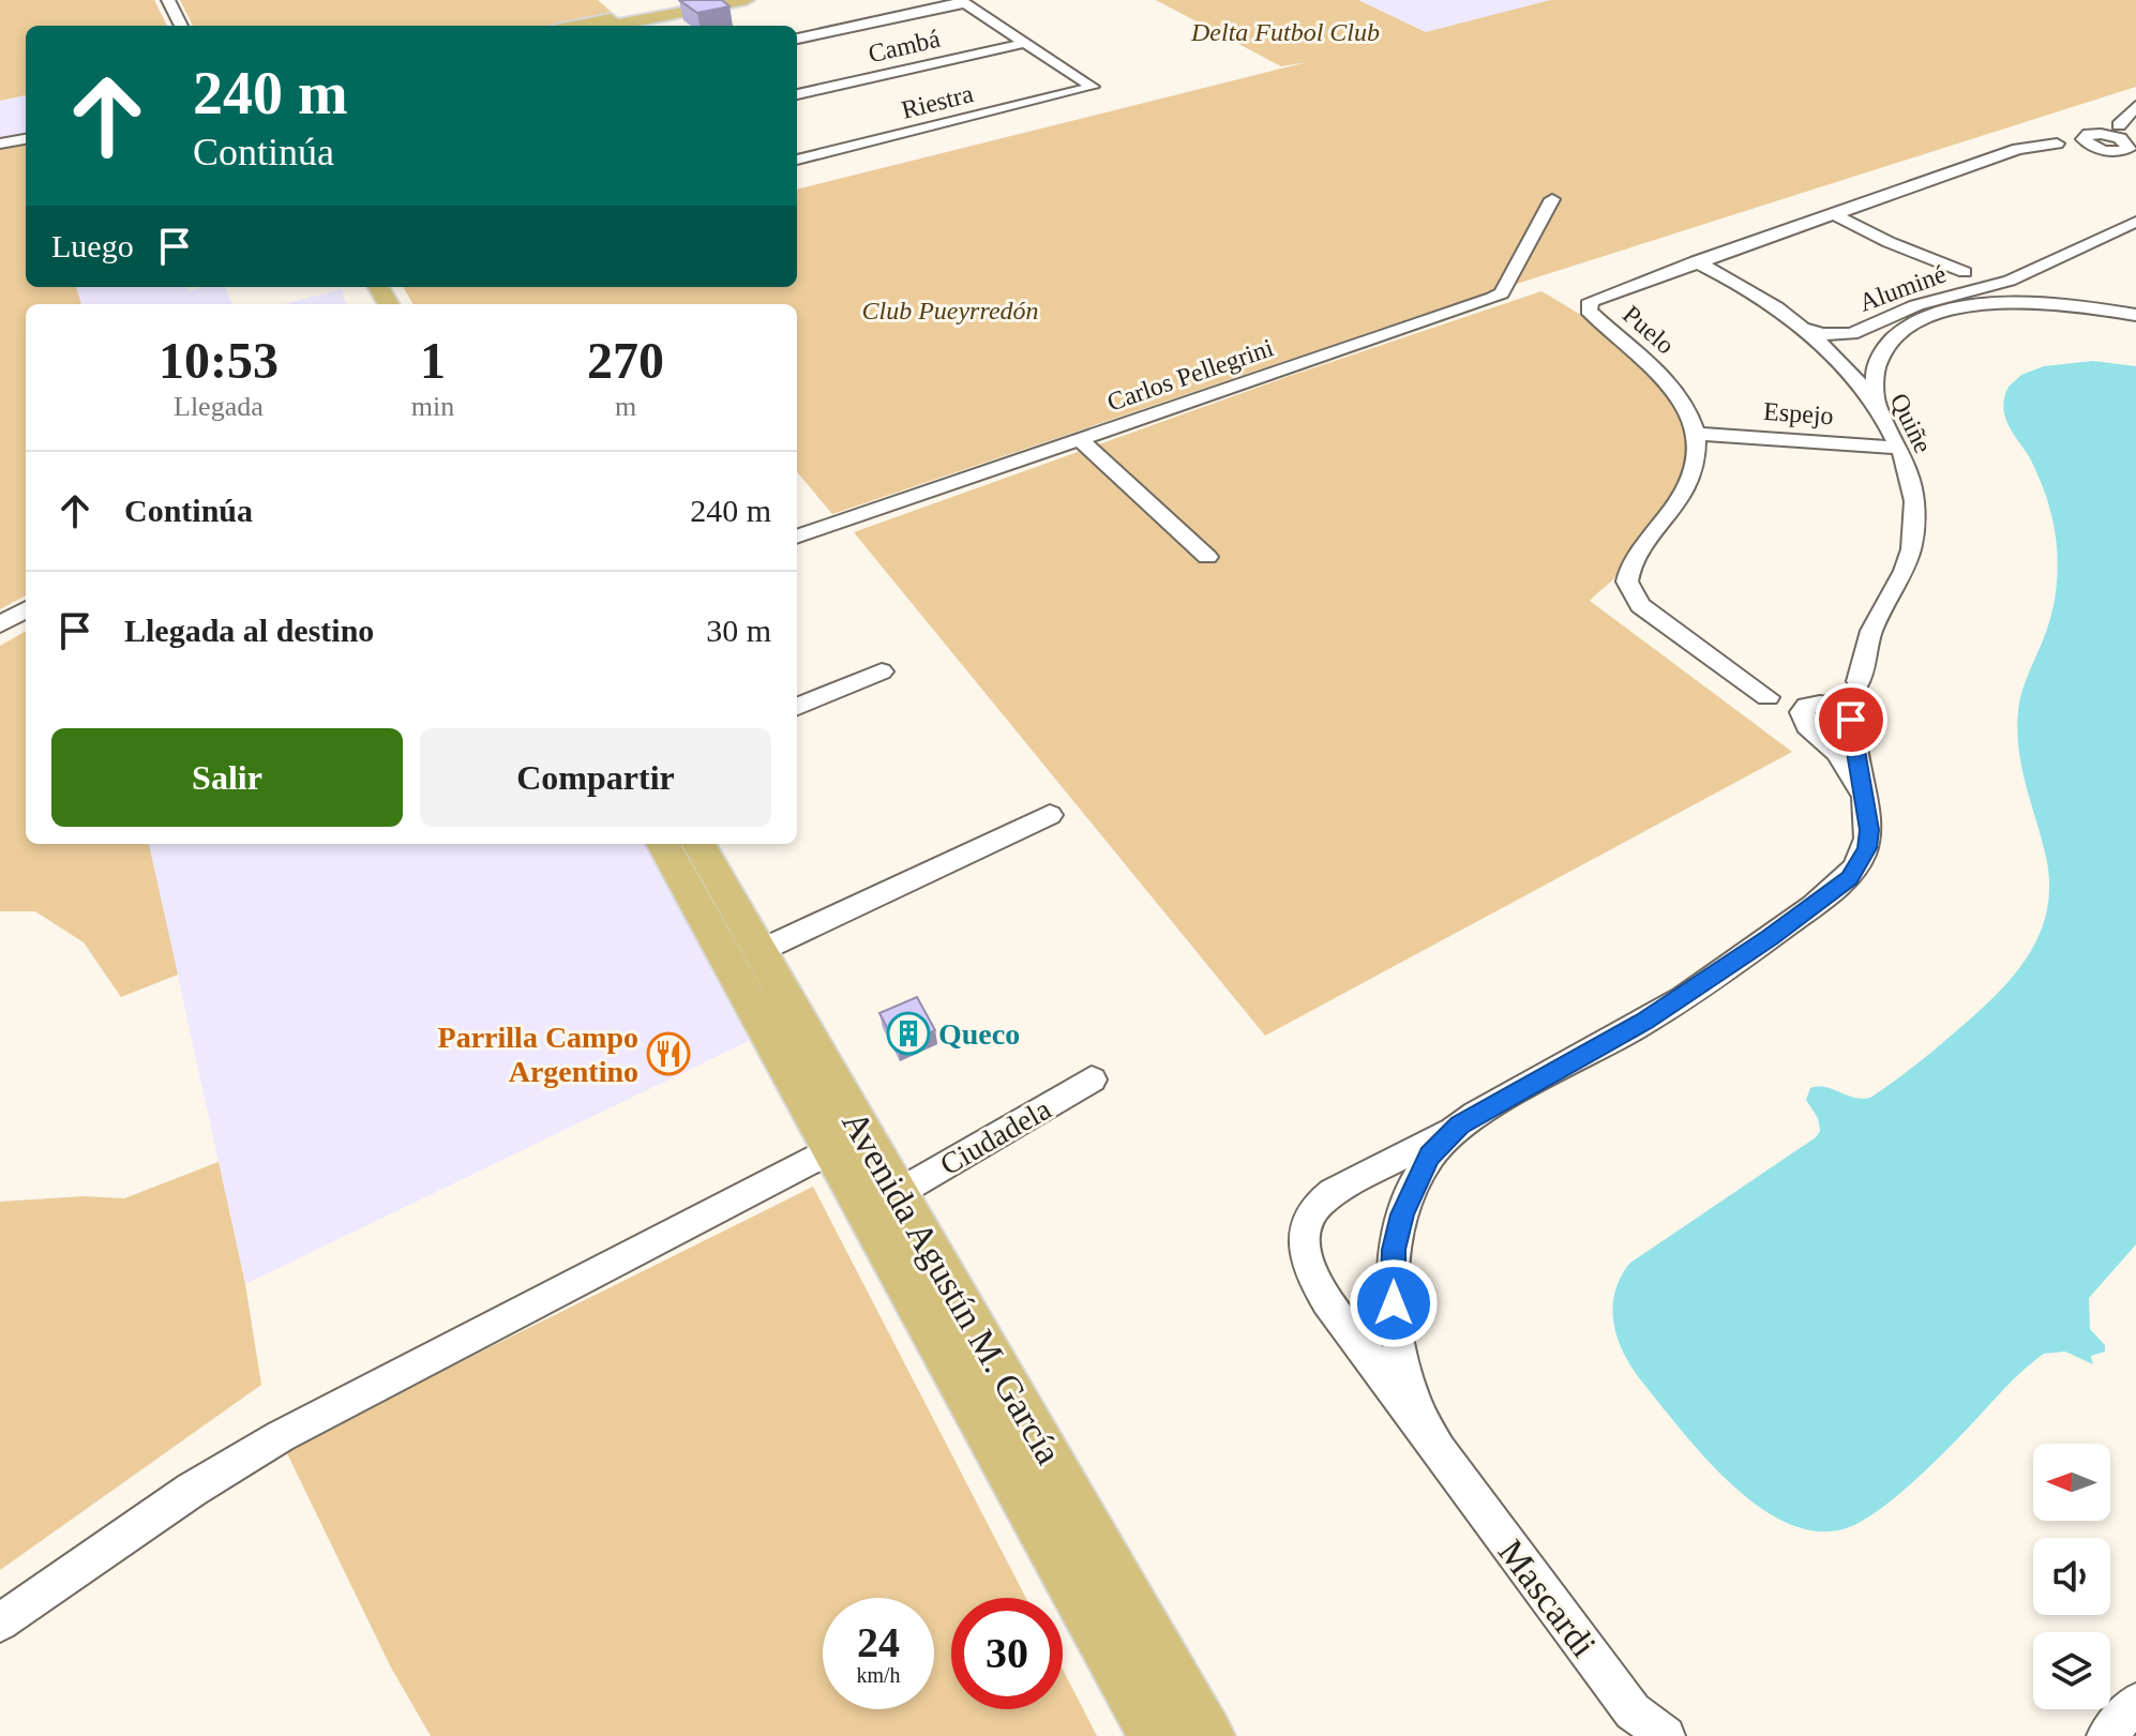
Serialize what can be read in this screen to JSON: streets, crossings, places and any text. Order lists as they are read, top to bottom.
{
  "streets": {
    "main road": ["Avenida Agustín M. García"],
    "street": [
      "Cambá",
      "Riestra",
      "Aluminé",
      "Puelo",
      "Carlos Pellegrini",
      "Espejo",
      "Quiñe",
      "Ciudadela",
      "Mascardi"
    ]
  },
  "crossings": [
    ["Cambá", "Riestra"],
    ["Aluminé", "Quiñe"],
    ["Puelo", "Espejo"],
    ["Puelo", "Quiñe"],
    ["Espejo", "Quiñe"],
    ["Ciudadela", "Avenida Agustín M. García"]
  ],
  "parks": ["Delta Futbol Club", "Club Pueyrredón"],
  "places": {
    "building": ["Queco"],
    "restaurant": ["Parrilla Campo Argentino"]
  },
  "north": "left",
  "page": {
    "turn": ["240 m", "Continúa"],
    "then": "Luego",
    "eta": [
      "10:53",
      "Llegada",
      "1",
      "min",
      "270",
      "m"
    ],
    "list": [
      {
        "name": "Continúa",
        "value": "240 m"
      },
      {
        "name": "Llegada al destino",
        "value": "30 m"
      }
    ],
    "buttons": ["Salir", "Compartir"],
    "speed": "24 km/h",
    "limit": "30"
  }
}
